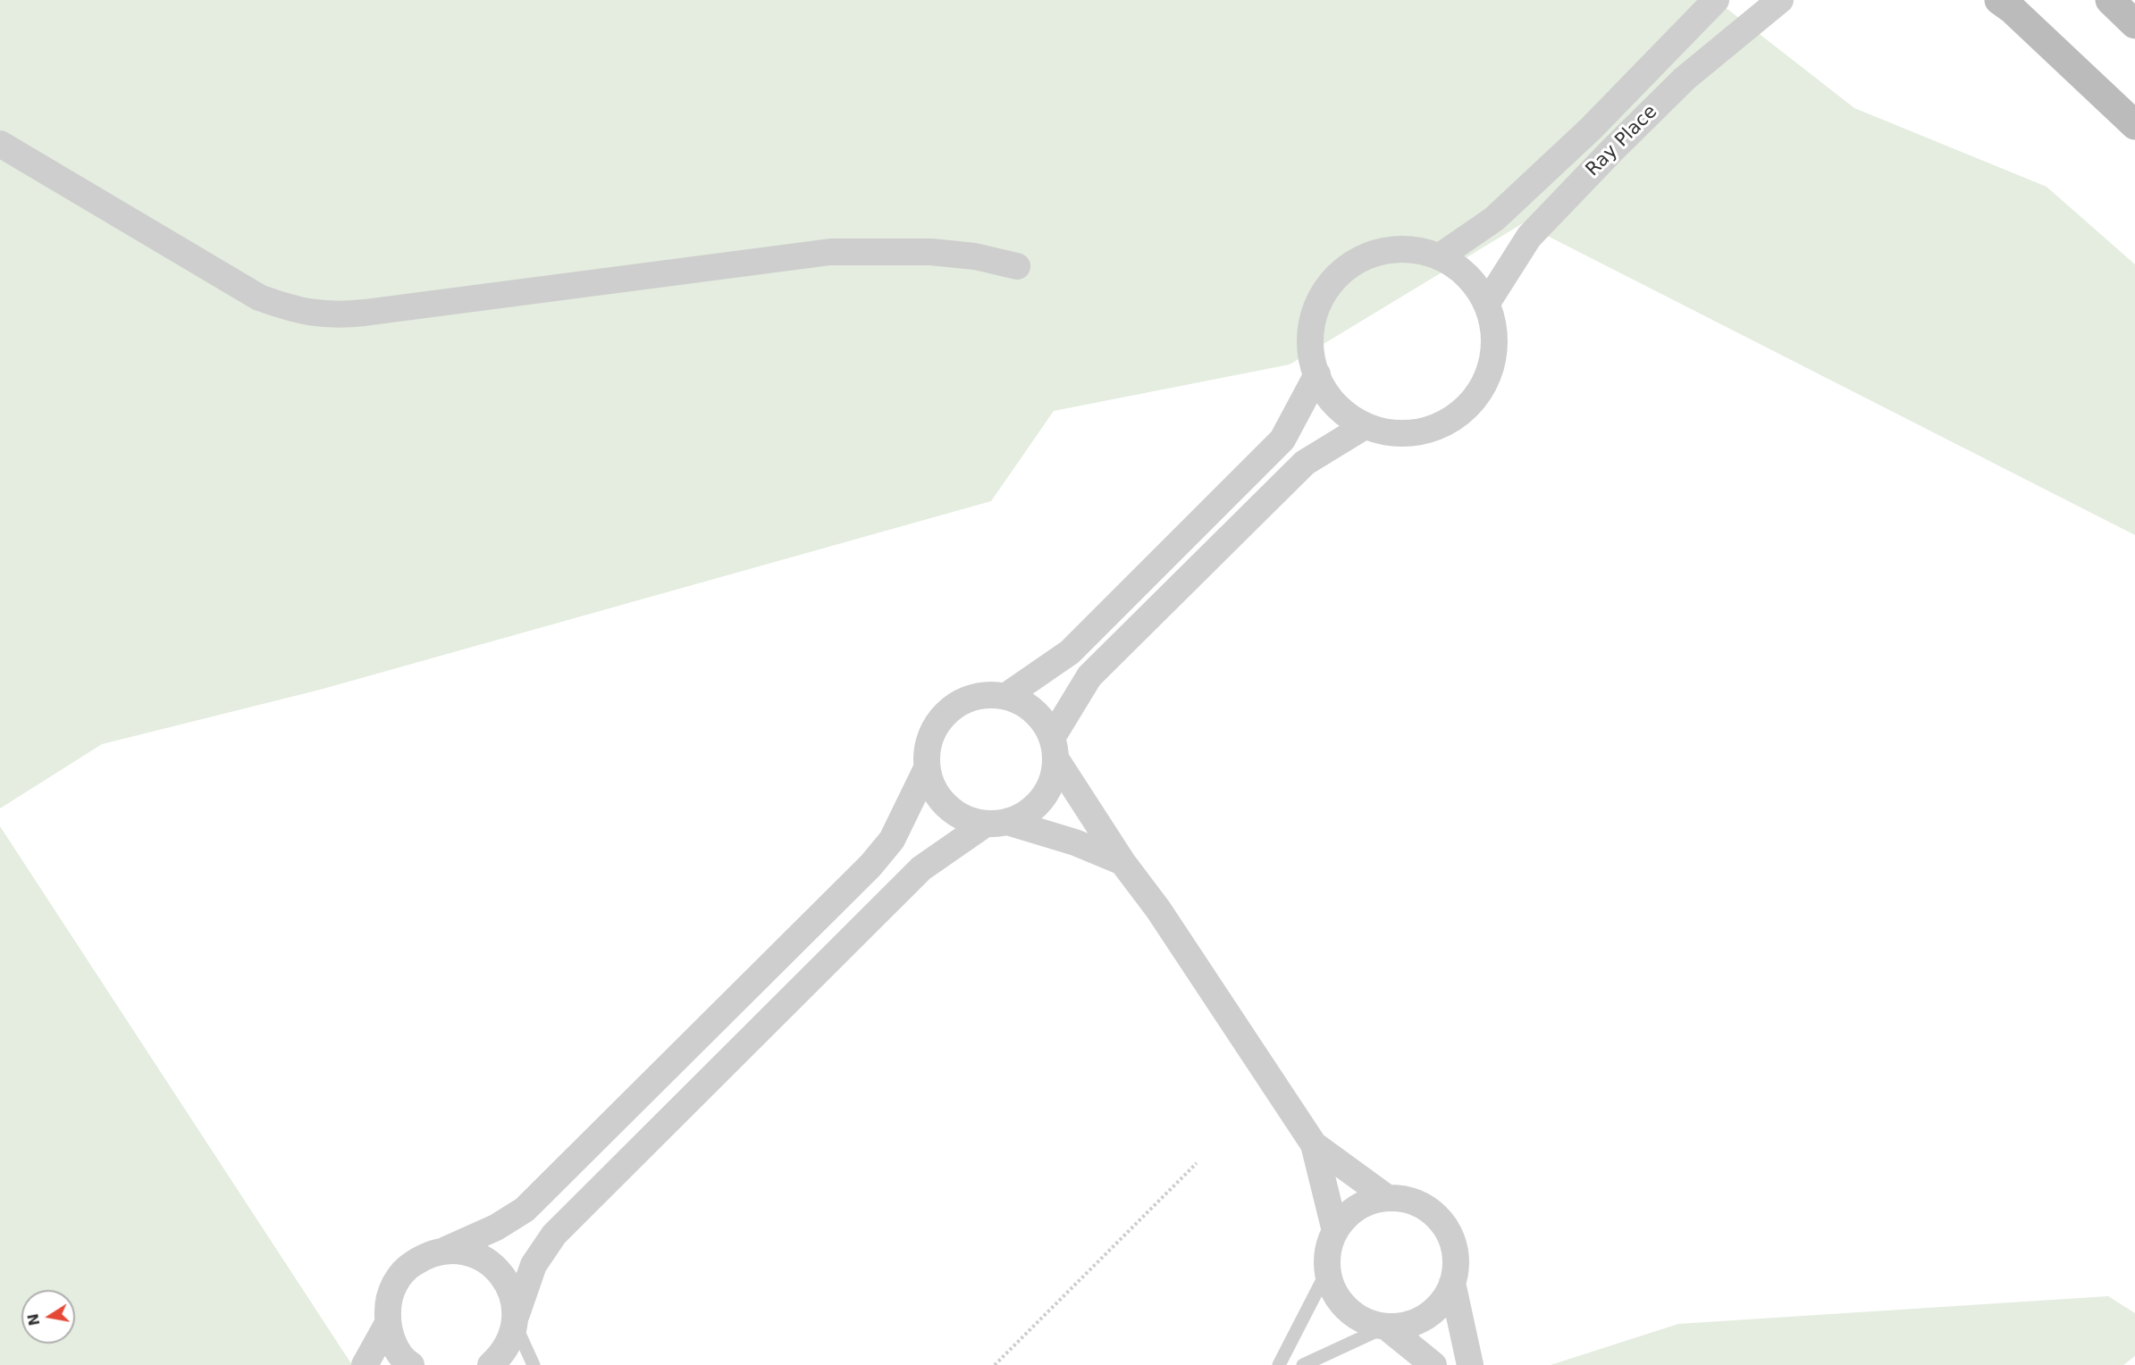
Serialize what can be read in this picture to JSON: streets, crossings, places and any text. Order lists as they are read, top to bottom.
{
  "streets": {
    "street": ["Ray Place"]
  },
  "north": "left"
}
